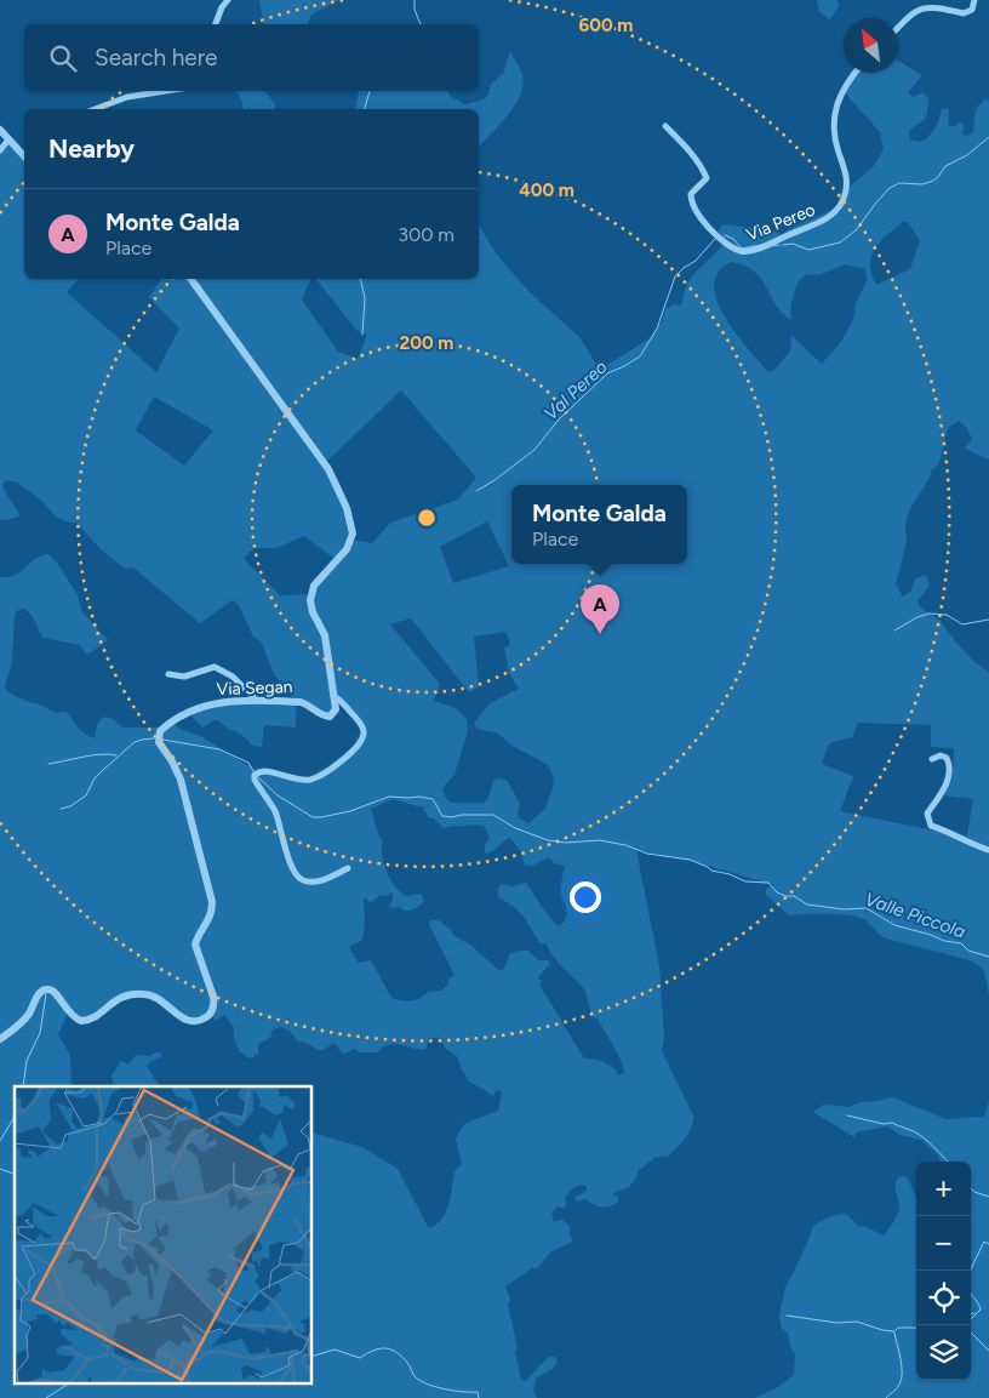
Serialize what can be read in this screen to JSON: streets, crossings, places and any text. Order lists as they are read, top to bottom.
{
  "streets": {
    "street": ["Via Pereo", "Via Segan"]
  },
  "water": ["Val Pereo", "Valle Piccola"],
  "north": "top left",
  "page": {
    "search": "Search here",
    "heading": "Nearby",
    "list": [
      {
        "mark": "A",
        "name": "Monte Galda",
        "note": "Place",
        "value": "300 m"
      }
    ],
    "popup": ["Monte Galda", "Place"],
    "pins": "A",
    "map_buttons": ["+", "−"]
  },
  "rings": ["600 m", "400 m", "200 m"]
}
